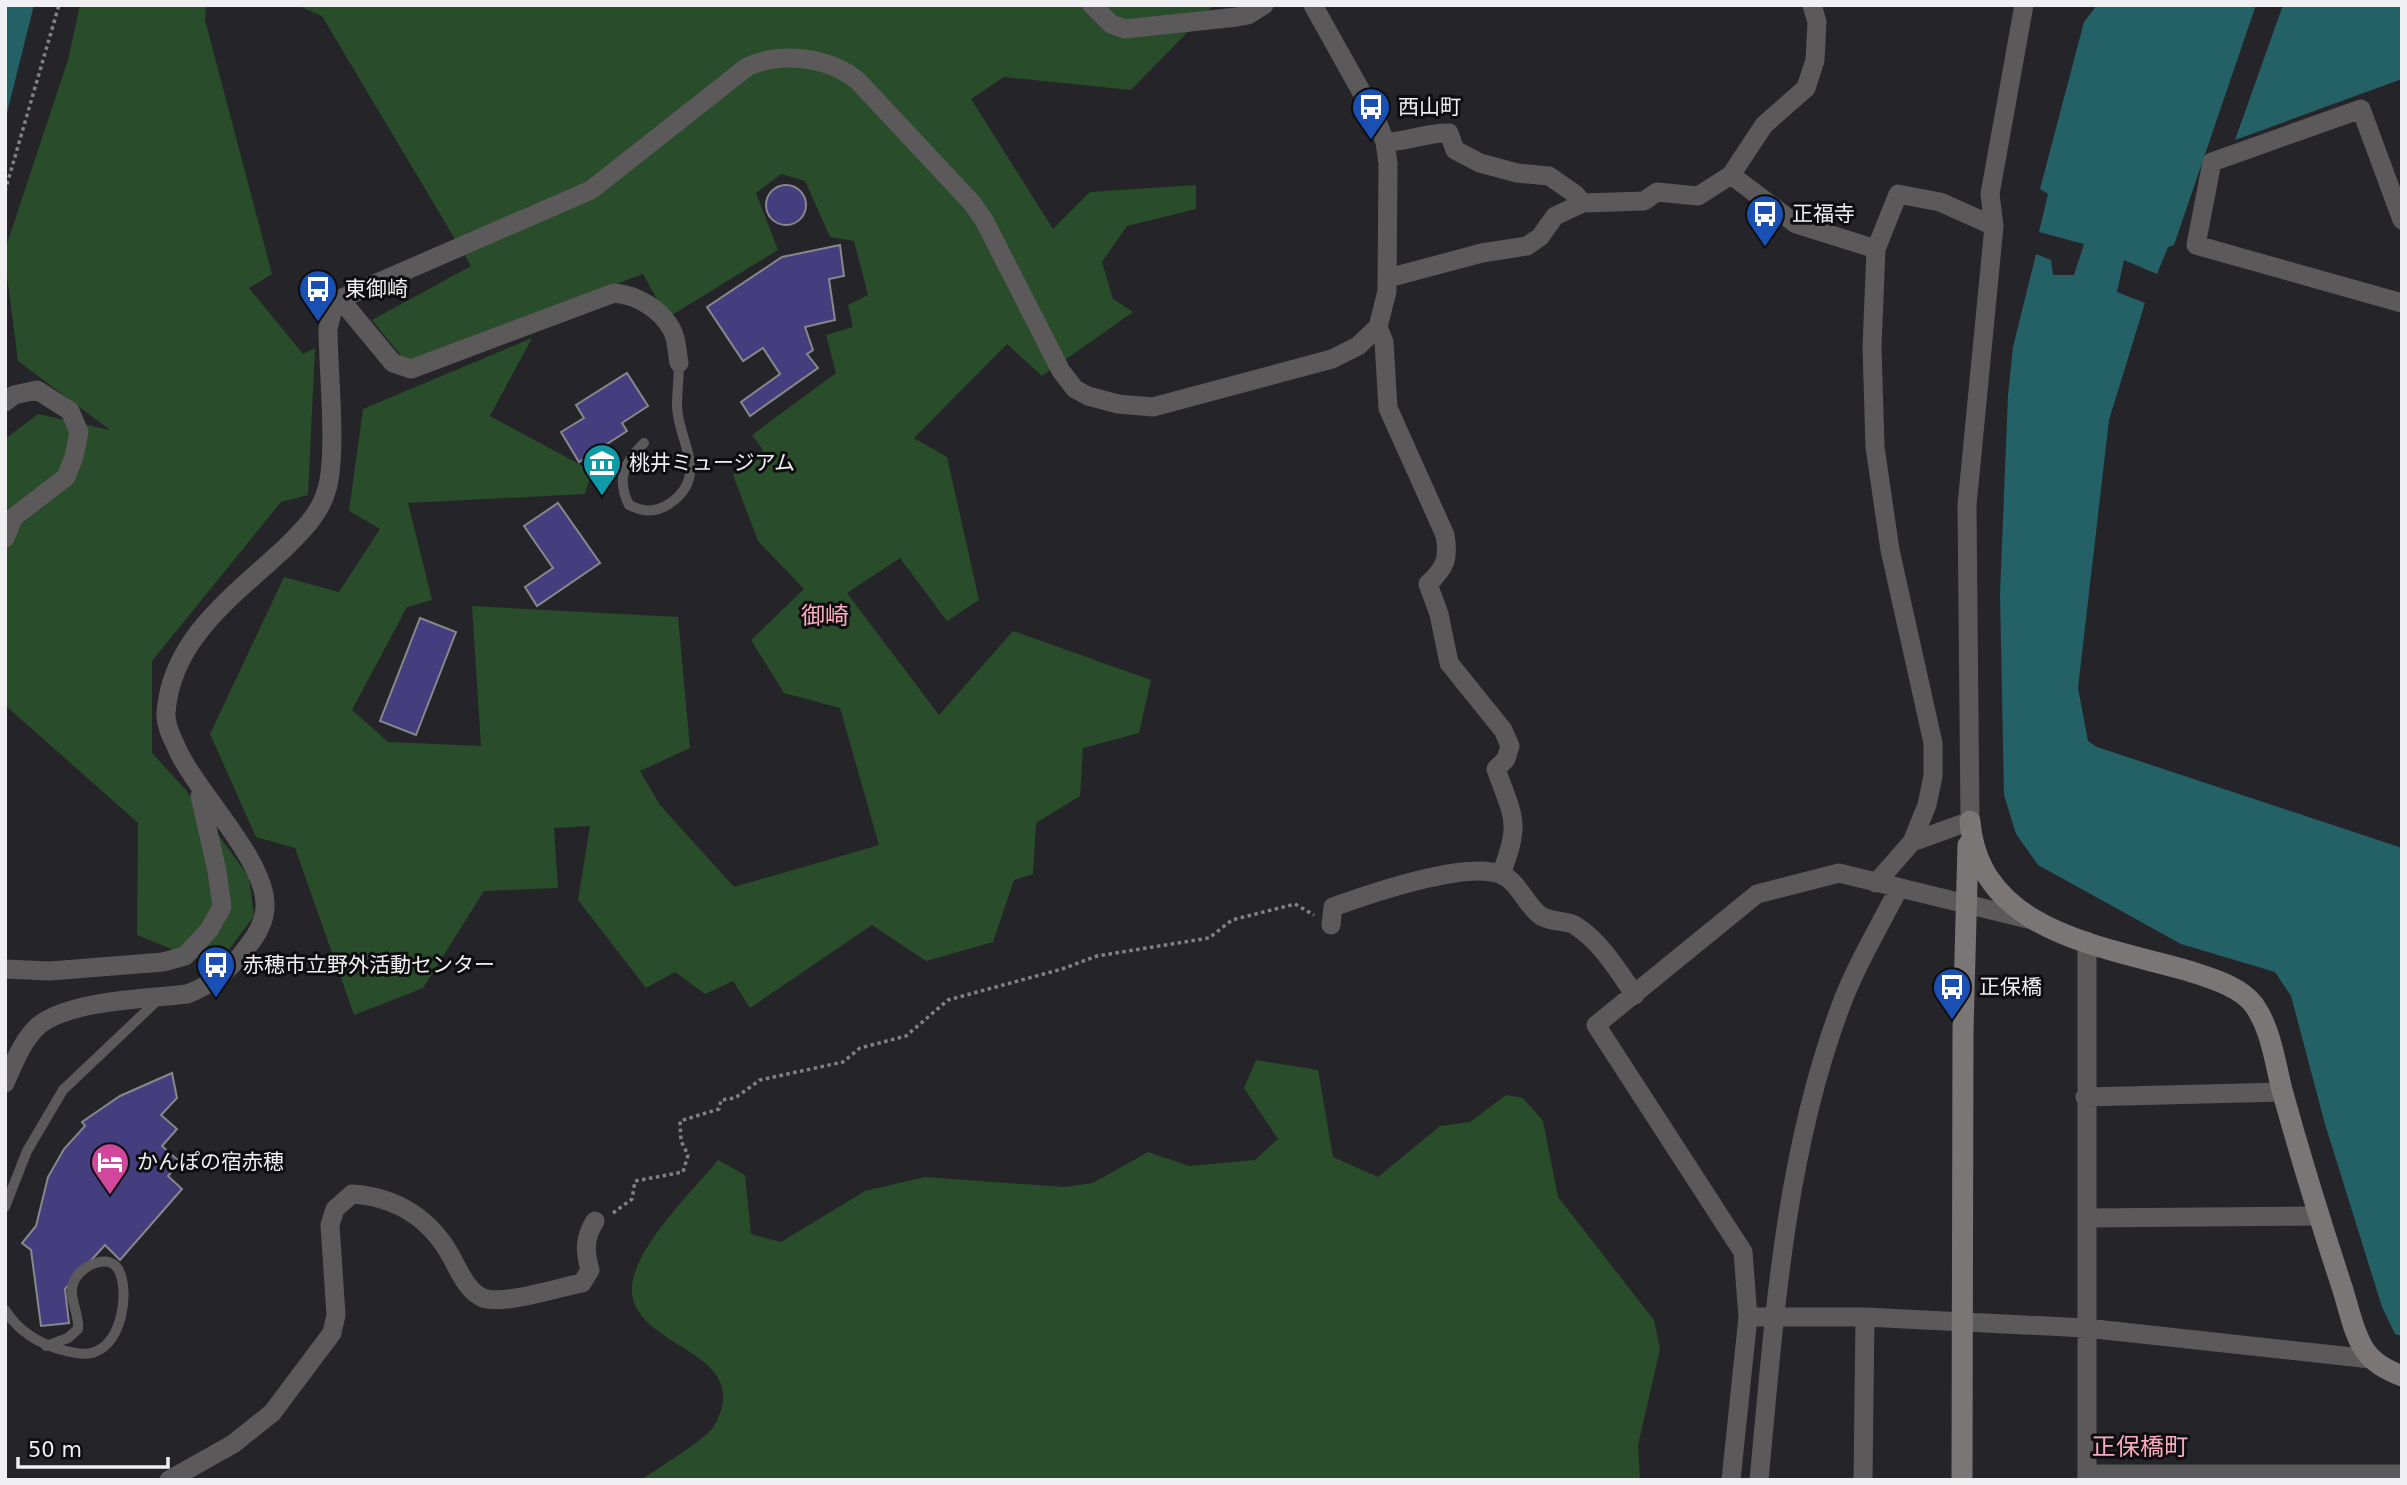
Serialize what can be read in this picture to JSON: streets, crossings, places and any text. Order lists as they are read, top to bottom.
{
  "districts": ["御崎", "正保橋町"],
  "places": {
    "bus stop": [
      "西山町",
      "正福寺",
      "東御崎",
      "赤穂市立野外活動センター",
      "正保橋"
    ],
    "museum": ["桃井ミュージアム"],
    "hotel": ["かんぽの宿赤穂"]
  },
  "scale_bar": "50 m"
}
